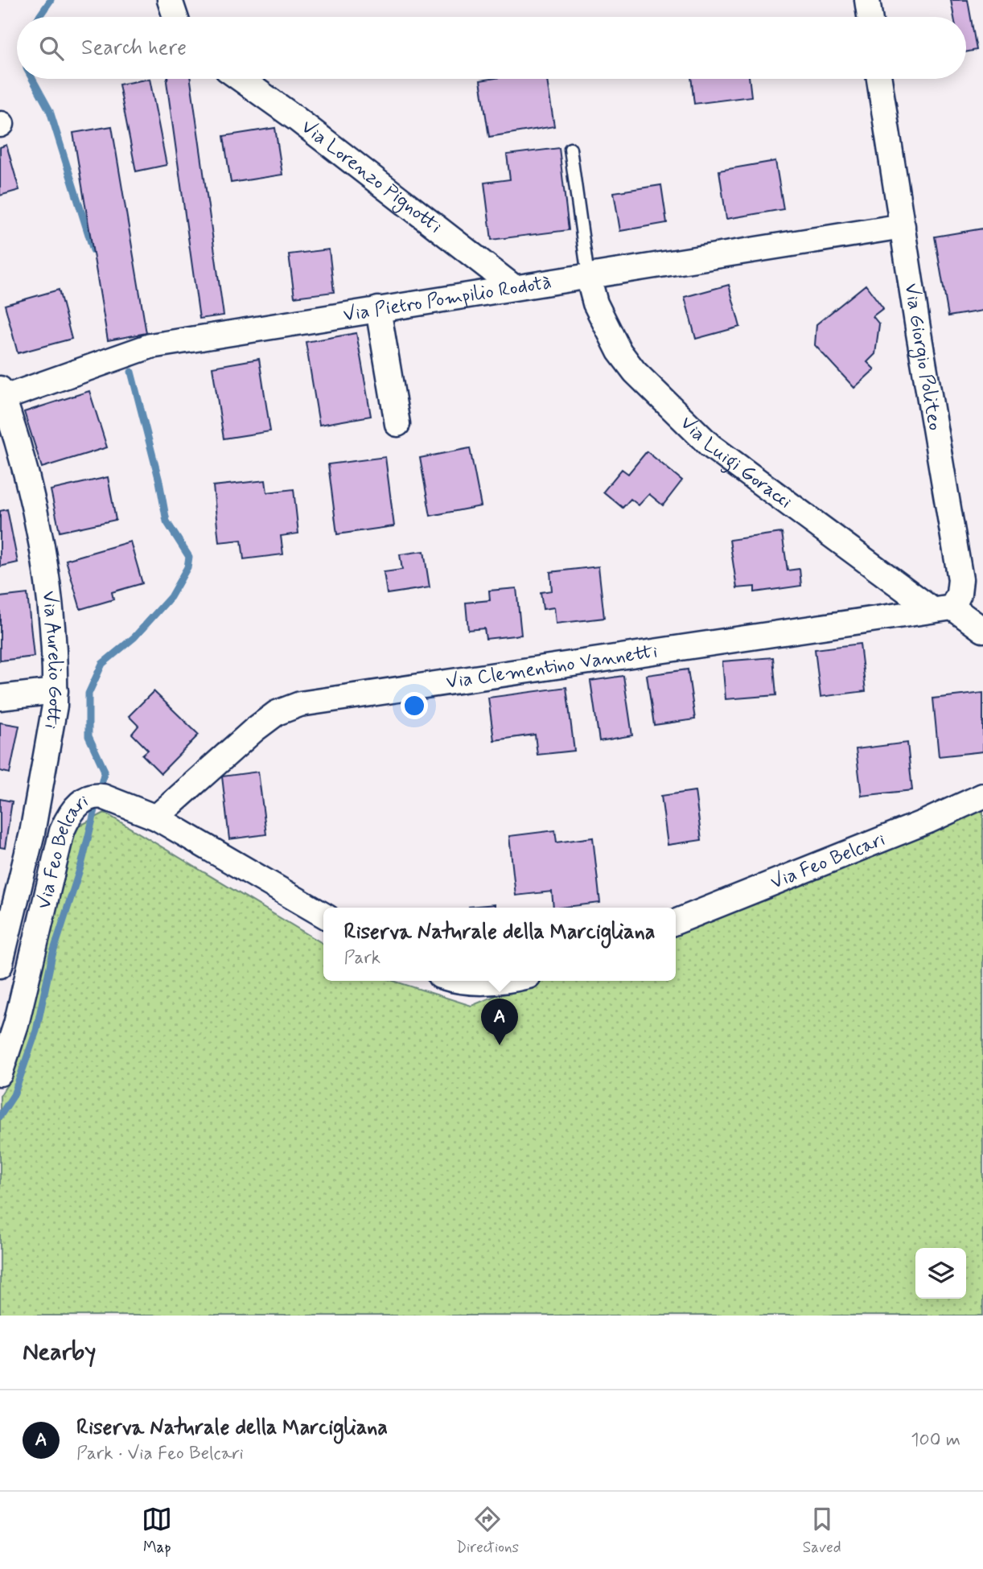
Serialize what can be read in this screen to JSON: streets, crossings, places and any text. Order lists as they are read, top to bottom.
{
  "streets": {
    "street": [
      "Via Lorenzo Pignotti",
      "Via Pietro Pompilio Rodotà",
      "Via Giorgio Politeo",
      "Via Luigi Goracci",
      "Via Aurelio Gotti",
      "Via Clementino Vannetti",
      "Via Feo Belcari"
    ]
  },
  "crossings": [
    ["Via Lorenzo Pignotti", "Via Pietro Pompilio Rodotà"],
    ["Via Pietro Pompilio Rodotà", "Via Giorgio Politeo"],
    ["Via Pietro Pompilio Rodotà", "Via Luigi Goracci"],
    ["Via Pietro Pompilio Rodotà", "Via Aurelio Gotti"],
    ["Via Giorgio Politeo", "Via Luigi Goracci"],
    ["Via Giorgio Politeo", "Via Clementino Vannetti"],
    ["Via Luigi Goracci", "Via Clementino Vannetti"],
    ["Via Clementino Vannetti", "Via Feo Belcari"]
  ],
  "page": {
    "search": "Search here",
    "popup": ["Riserva Naturale della Marcigliana", "Park"],
    "pins": "A",
    "heading": "Nearby",
    "list": [
      {
        "mark": "A",
        "name": "Riserva Naturale della Marcigliana",
        "note": "Park · Via Feo Belcari",
        "value": "100 m"
      }
    ],
    "nav": ["Map", "Directions", "Saved"]
  }
}
